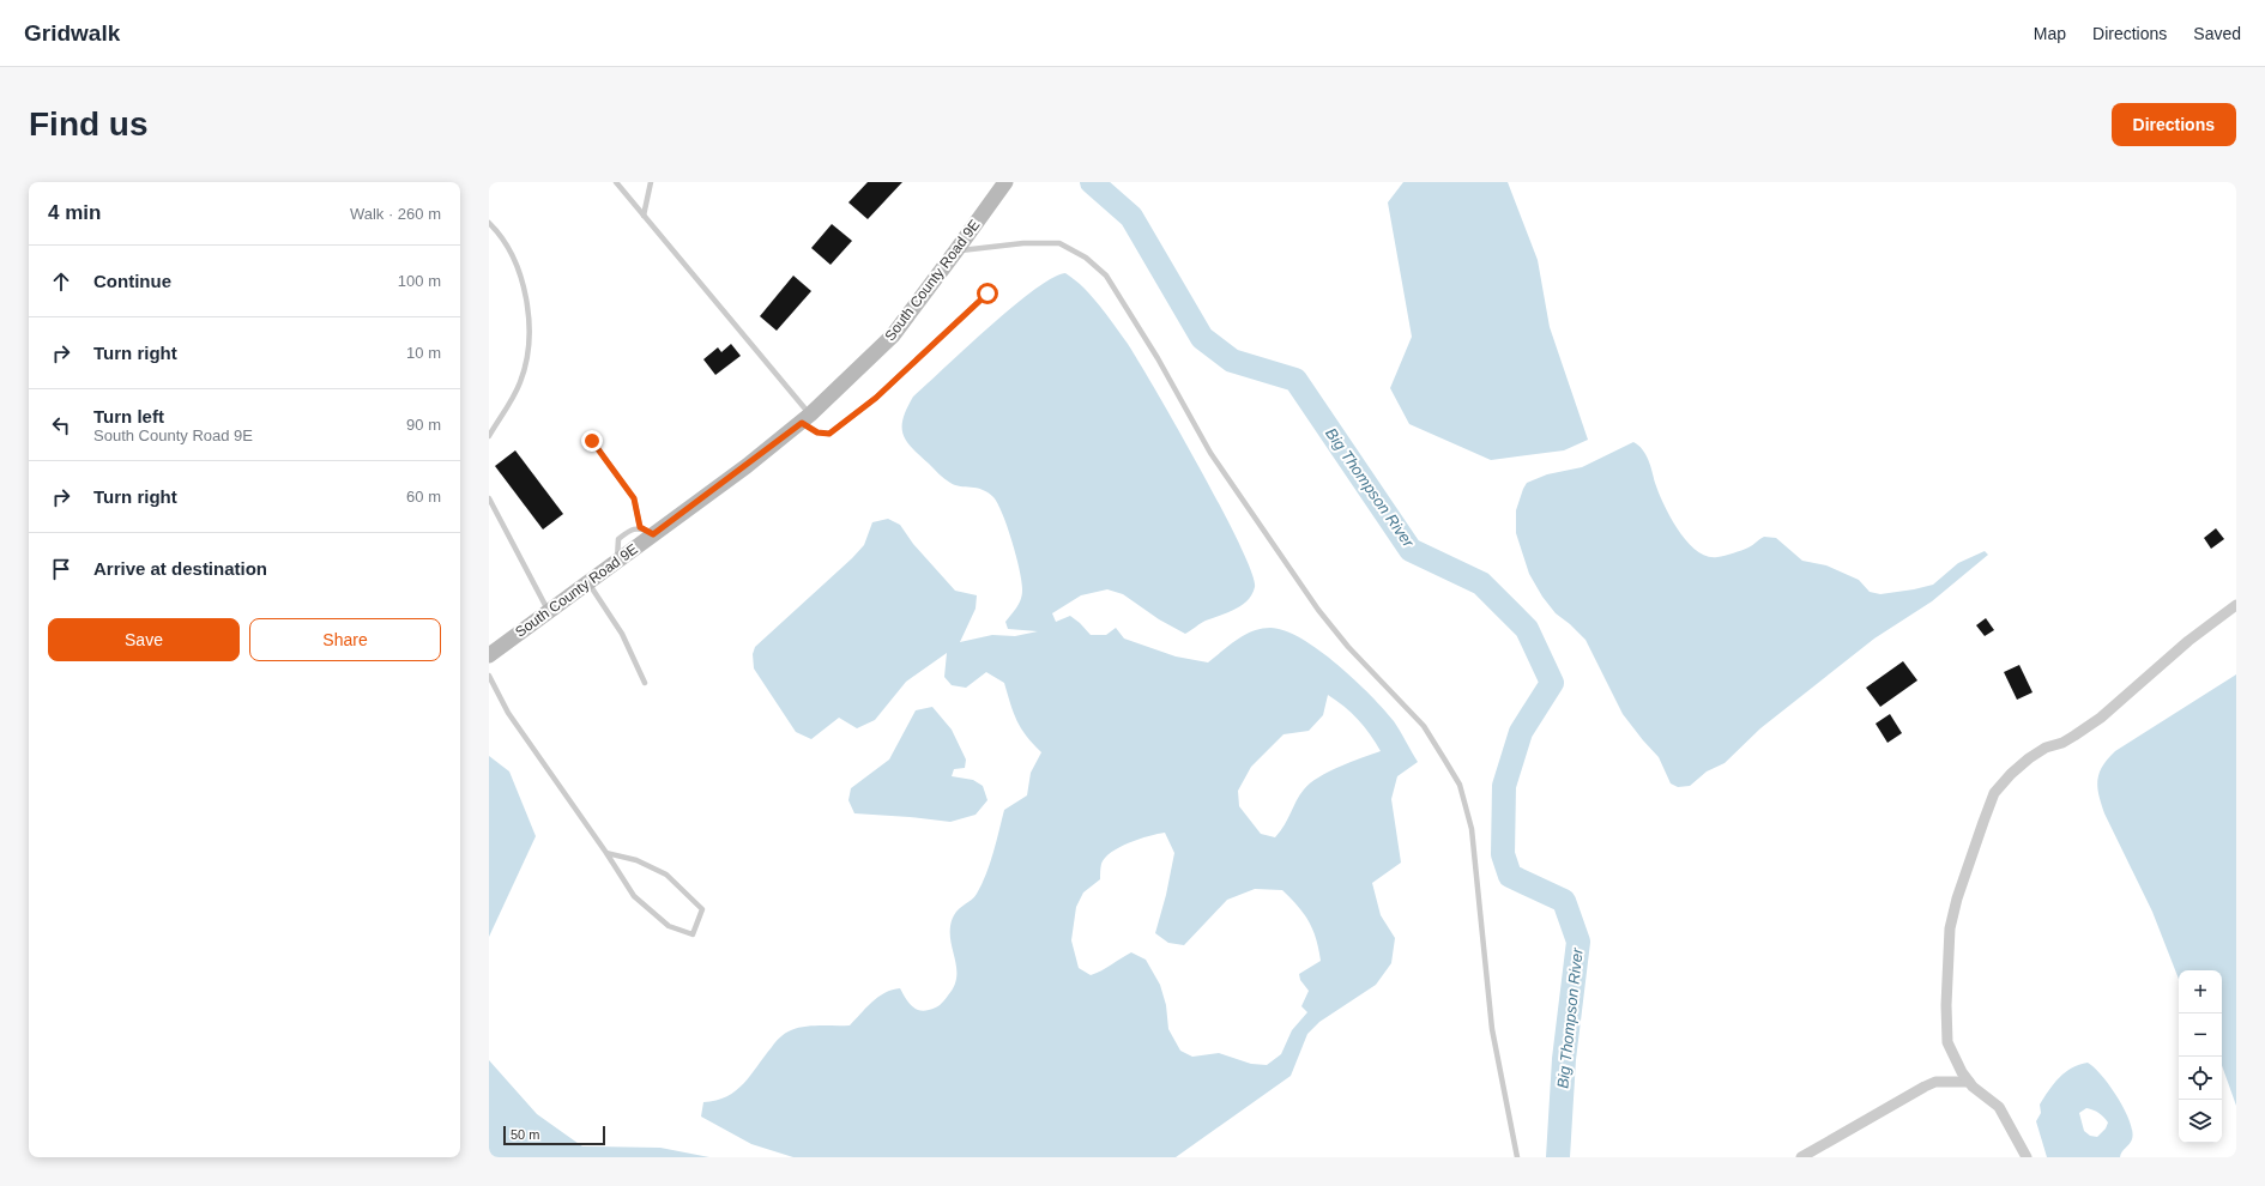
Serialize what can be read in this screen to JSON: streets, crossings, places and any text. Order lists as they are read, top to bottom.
{
  "streets": {
    "street": ["South County Road 9E"]
  },
  "water": ["Big Thompson River"],
  "scale_bar": "50 m",
  "page": {
    "header": "Gridwalk",
    "nav": ["Map", "Directions", "Saved"],
    "buttons": [
      "Directions",
      ["Save", "Share"]
    ],
    "title": "Find us",
    "heading": ["4 min", "Walk · 260 m"],
    "list": [
      ["Continue", "100 m"],
      ["Turn right", "10 m"],
      ["Turn left", "South County Road 9E", "90 m"],
      ["Turn right", "60 m"],
      "Arrive at destination"
    ],
    "map_buttons": ["+", "−"],
    "scale": "50 m"
  }
}
